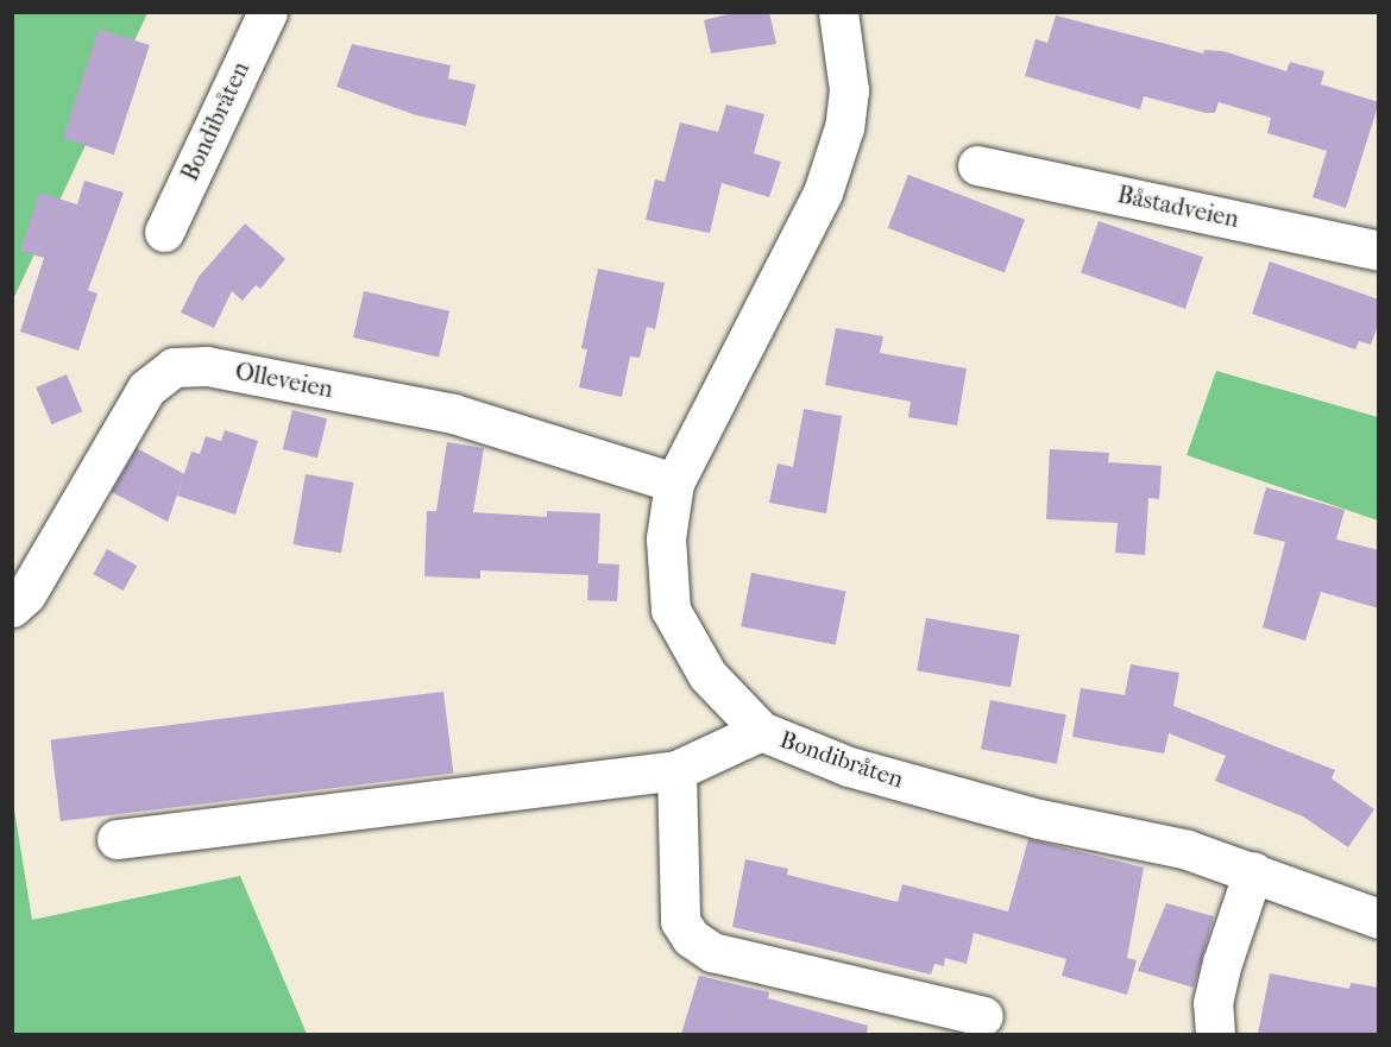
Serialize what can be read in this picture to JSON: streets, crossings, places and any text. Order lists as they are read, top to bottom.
{
  "streets": {
    "street": ["Bondibråten", "Båstadveien", "Olleveien"]
  },
  "crossings": [
    ["Bondibråten", "Olleveien"]
  ]
}
